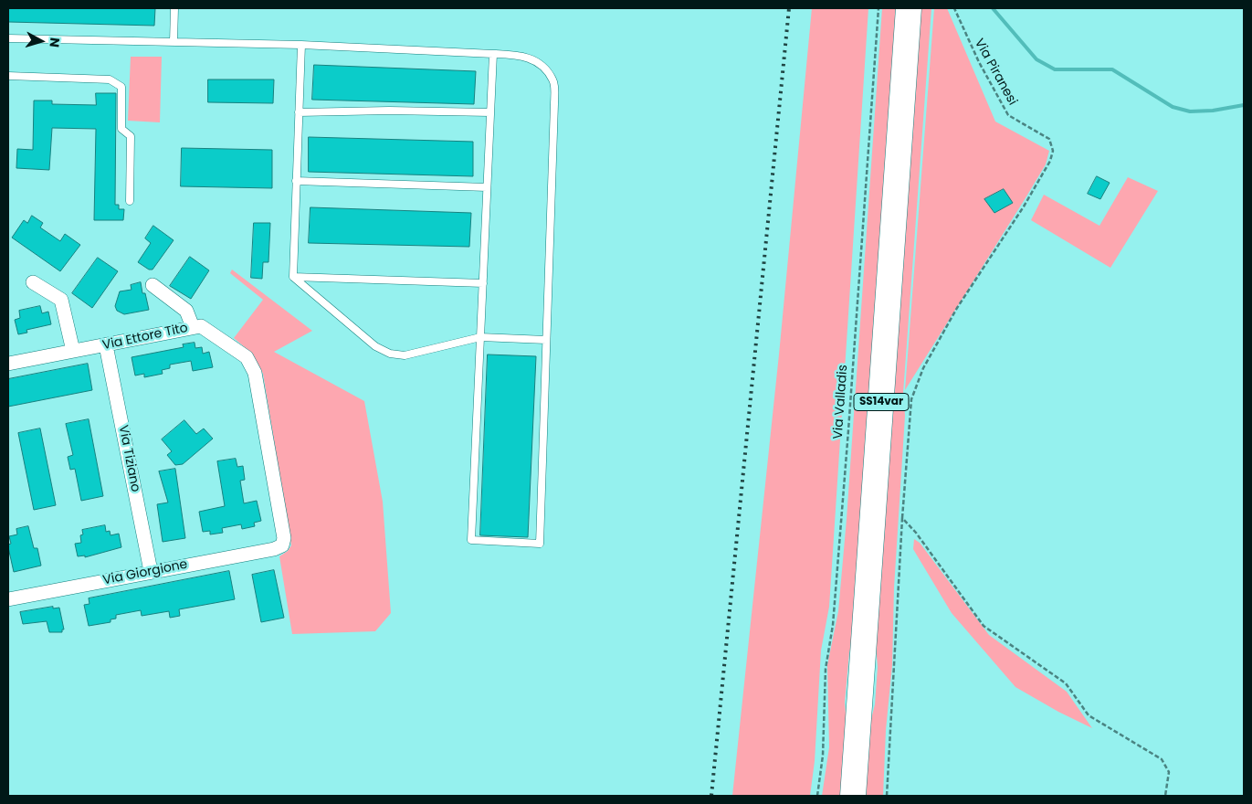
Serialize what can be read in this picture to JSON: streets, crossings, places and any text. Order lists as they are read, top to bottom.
{
  "streets": {
    "highway": ["SS14var"],
    "street": ["Via Ettore Tito", "Via Tiziano", "Via Giorgione"],
    "path": ["Via Piranesi", "Via Valladis"]
  },
  "crossings": [
    ["Via Ettore Tito", "Via Tiziano"],
    ["Via Ettore Tito", "Via Giorgione"],
    ["Via Tiziano", "Via Giorgione"]
  ],
  "north": "right"
}
